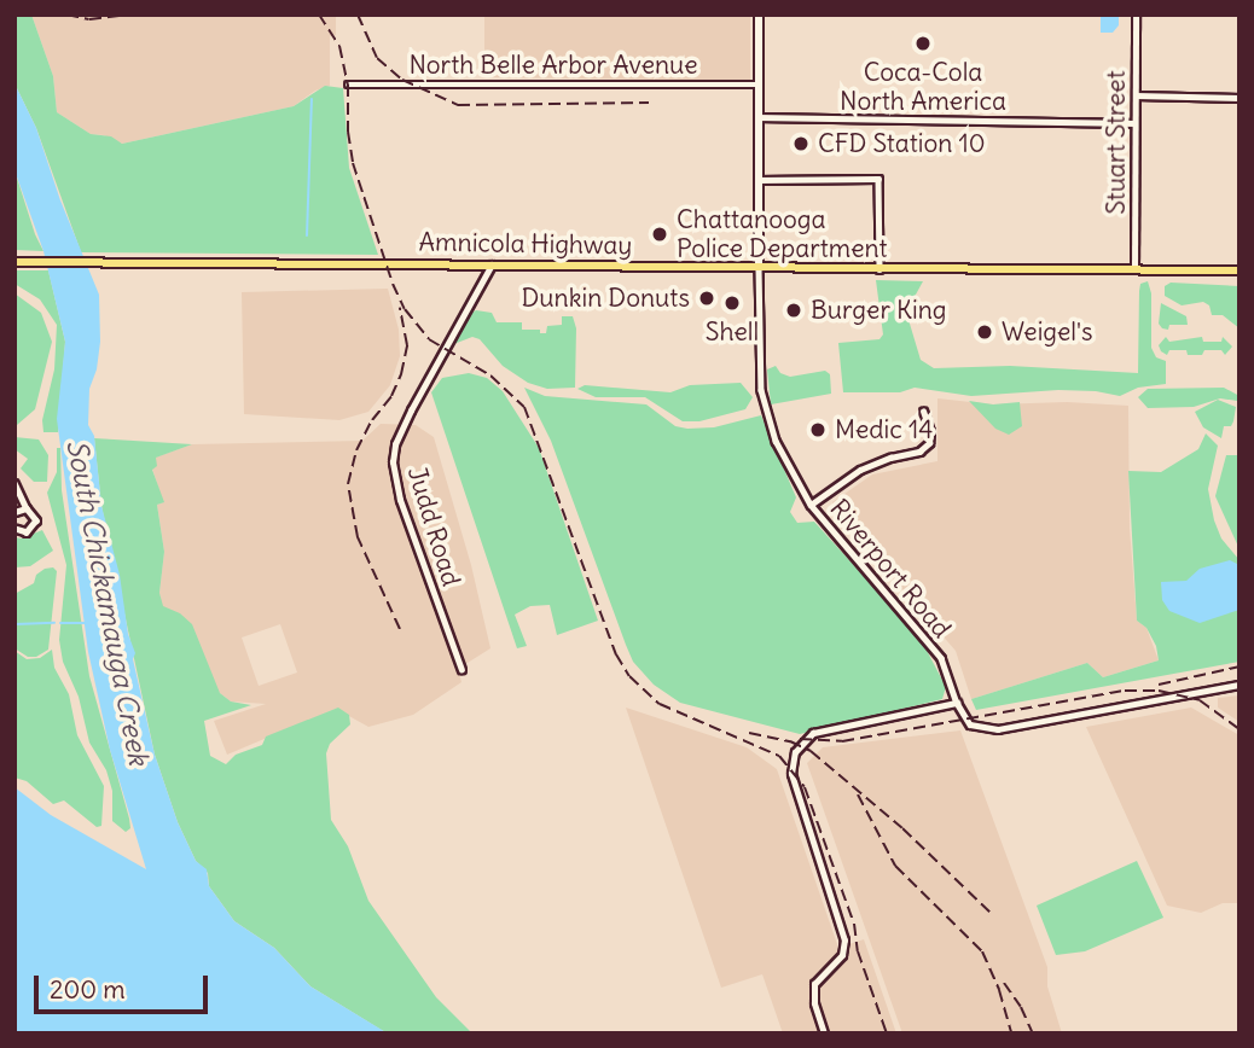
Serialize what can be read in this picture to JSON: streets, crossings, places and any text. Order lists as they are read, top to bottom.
{
  "streets": {
    "main road": ["Amnicola Highway"],
    "street": [
      "North Belle Arbor Avenue",
      "Stuart Street",
      "Judd Road",
      "Riverport Road"
    ]
  },
  "crossings": [
    ["Stuart Street", "Amnicola Highway"],
    ["Amnicola Highway", "Judd Road"],
    ["Amnicola Highway", "Riverport Road"]
  ],
  "water": ["South Chickamauga Creek"],
  "places": [
    "Coca-Cola North America",
    "CFD Station 10",
    "Chattanooga Police Department",
    "Dunkin Donuts",
    "Shell",
    "Burger King",
    "Weigel's",
    "Medic 14"
  ],
  "scale_bar": "200 m"
}
